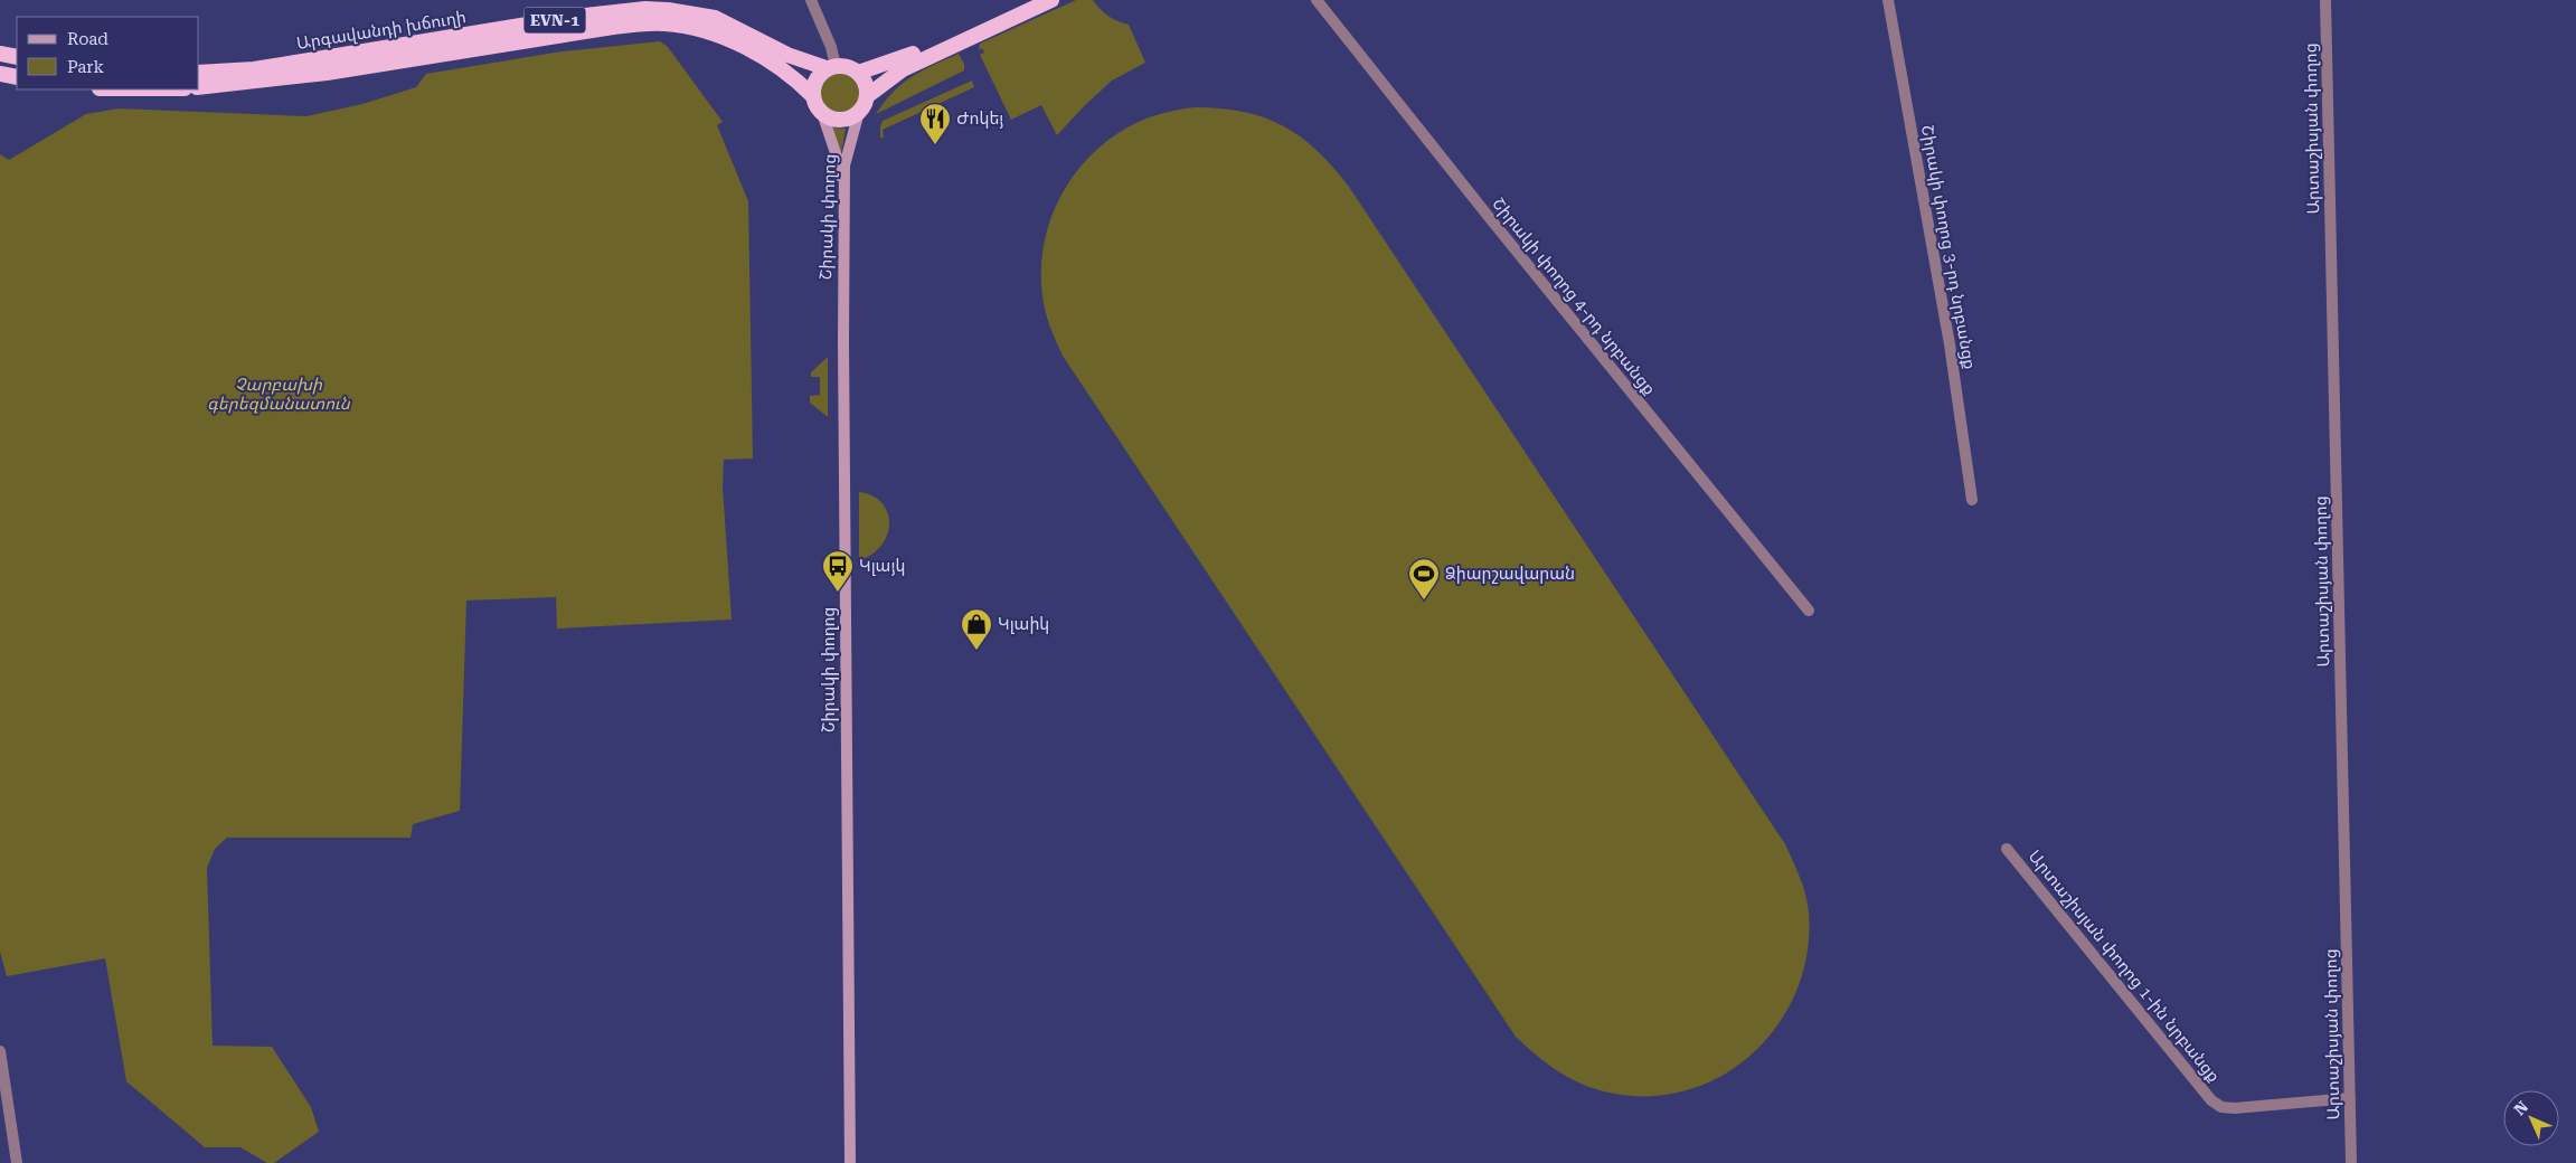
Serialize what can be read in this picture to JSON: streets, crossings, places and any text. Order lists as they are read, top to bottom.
{
  "streets": {
    "highway": ["EVN-1", "Արգավանդի խճուղի", "Շիրակի փողոց"],
    "street": [
      "Արտաշիսյան փողոց",
      "Շիրակի փողոց 3-րդ նրբանցք",
      "Շիրակի փողոց 4-րդ նրբանցք",
      "Արտաշիսյան փողոց 1-ին նրբանցք"
    ]
  },
  "crossings": [
    ["EVN-1", "Արգավանդի խճուղի"],
    ["EVN-1", "Շիրակի փողոց"],
    ["Արգավանդի խճուղի", "Շիրակի փողոց"],
    ["Արտաշիսյան փողոց", "Արտաշիսյան փողոց 1-ին նրբանցք"]
  ],
  "parks": ["Չարբախի գերեզմանատուն"],
  "places": {
    "restaurant": ["Ժոկեյ"],
    "bus stop": ["Կլայկ"],
    "sports": ["Ձիարշավարան"],
    "shop": ["Կլաիկ"]
  },
  "legend": ["Road", "Park"],
  "north": "top left"
}
